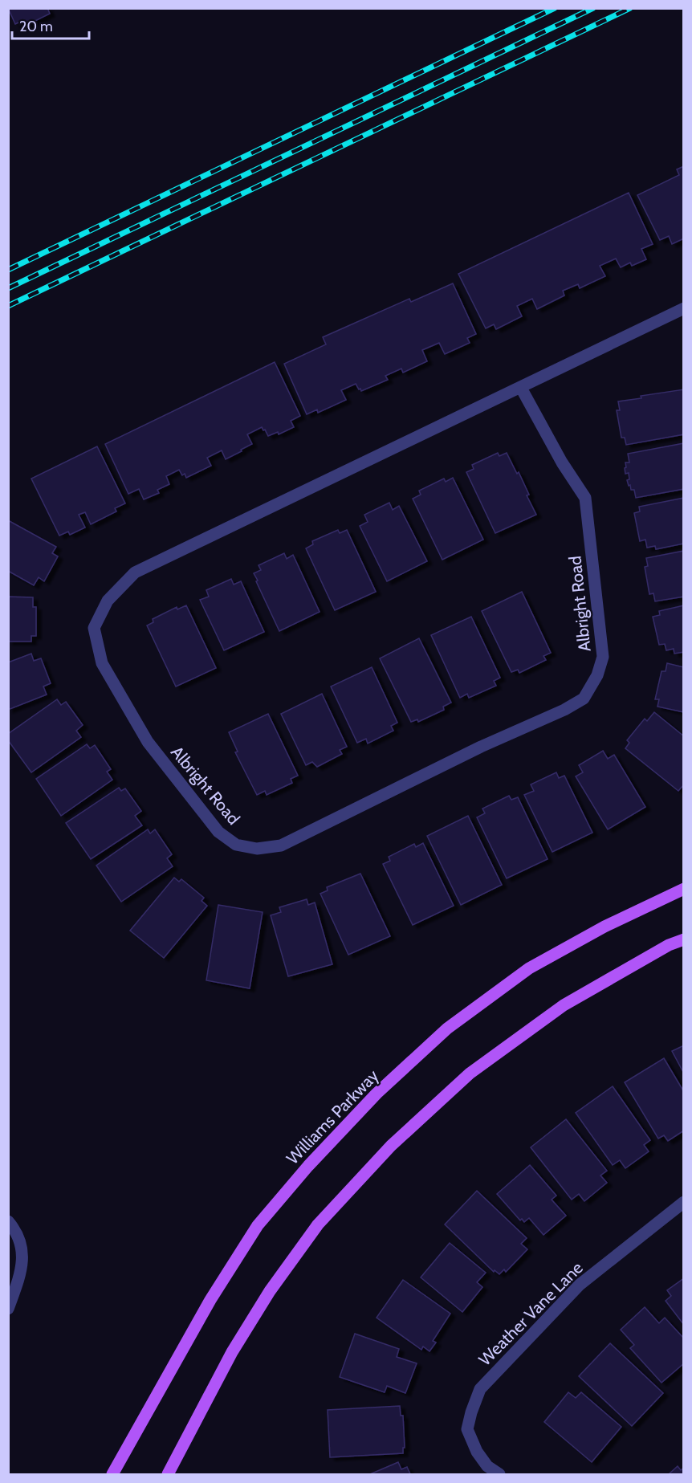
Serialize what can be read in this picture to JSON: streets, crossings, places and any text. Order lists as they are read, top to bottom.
{
  "streets": {
    "main road": ["Williams Parkway"],
    "street": ["Albright Road", "Weather Vane Lane"]
  },
  "scale_bar": "20 m"
}
